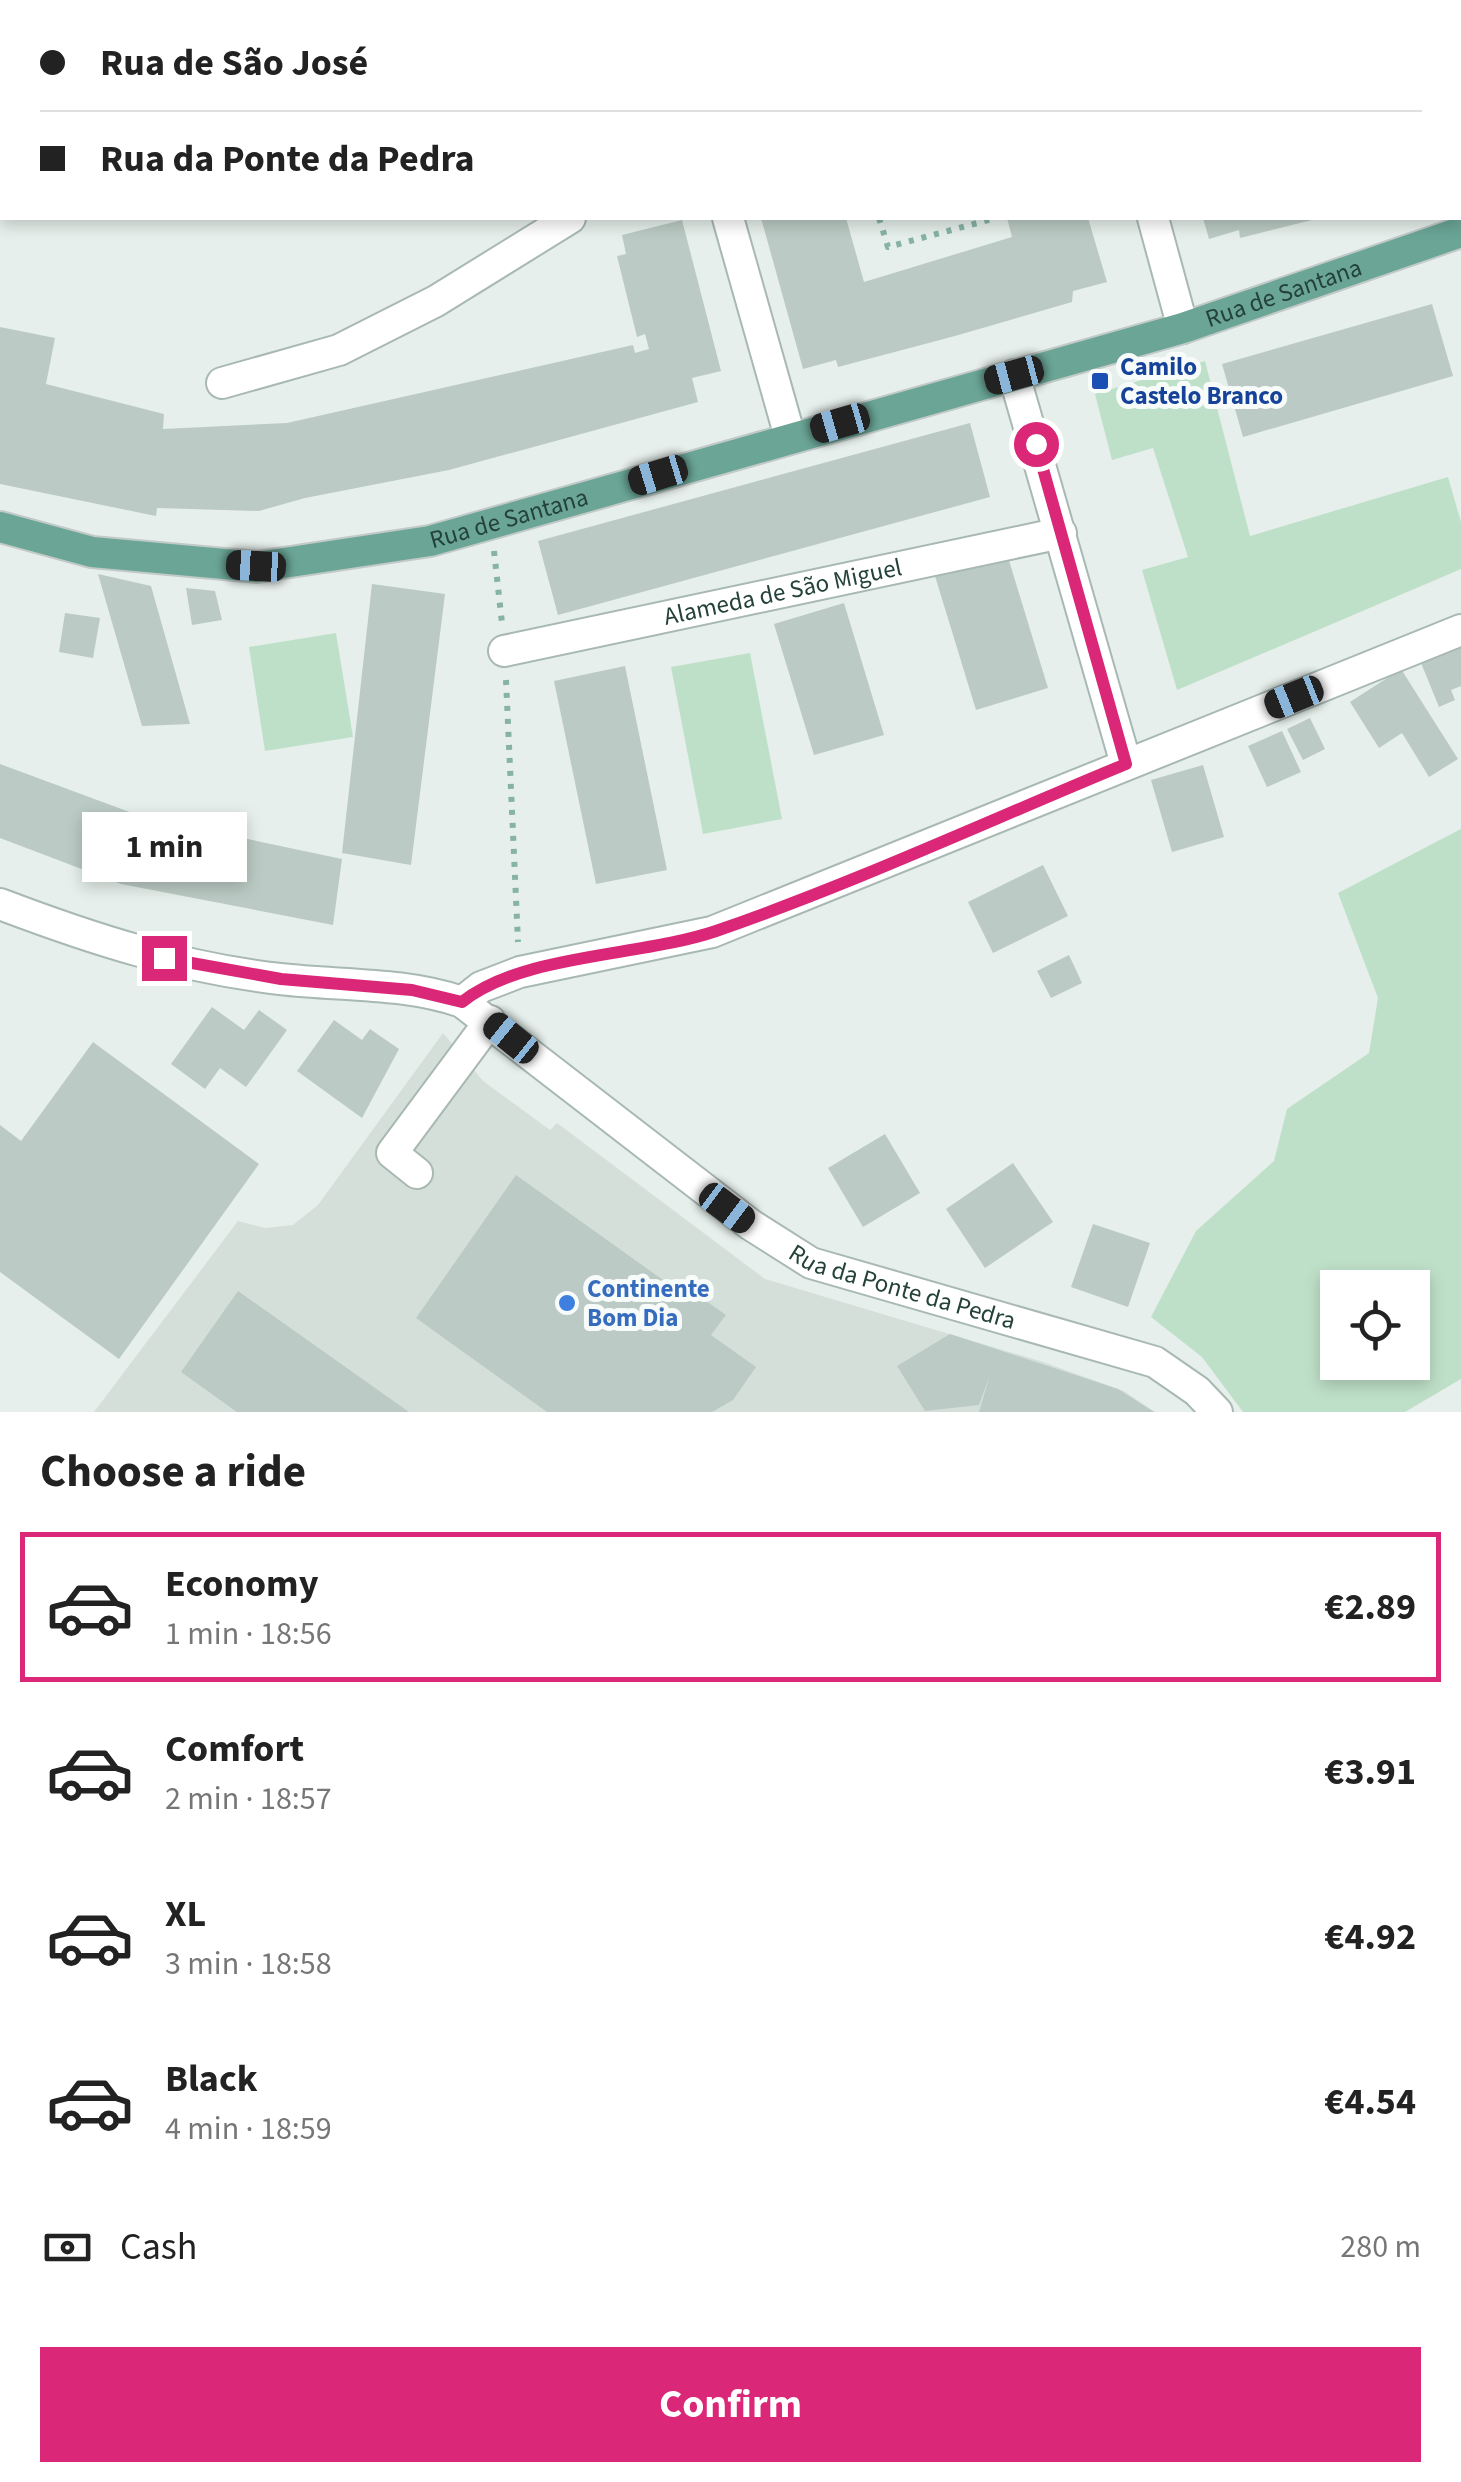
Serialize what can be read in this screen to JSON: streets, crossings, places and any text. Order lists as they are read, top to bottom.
{
  "streets": {
    "main road": ["Rua de Santana"],
    "street": ["Alameda de São Miguel", "Rua da Ponte da Pedra"]
  },
  "places": {
    "transit": ["Camilo Castelo Branco"],
    "other": ["Continente Bom Dia"]
  },
  "page": {
    "banner": ["Rua de São José", "Rua da Ponte da Pedra"],
    "bubble": "1 min",
    "heading": "Choose a ride",
    "list": [
      {
        "name": "Economy",
        "note": "1 min · 18:56",
        "value": "€2.89"
      },
      {
        "name": "Comfort",
        "note": "2 min · 18:57",
        "value": "€3.91"
      },
      {
        "name": "XL",
        "note": "3 min · 18:58",
        "value": "€4.92"
      },
      {
        "name": "Black",
        "note": "4 min · 18:59",
        "value": "€4.54"
      }
    ],
    "pay": ["Cash", "280 m"],
    "buttons": "Confirm"
  }
}
